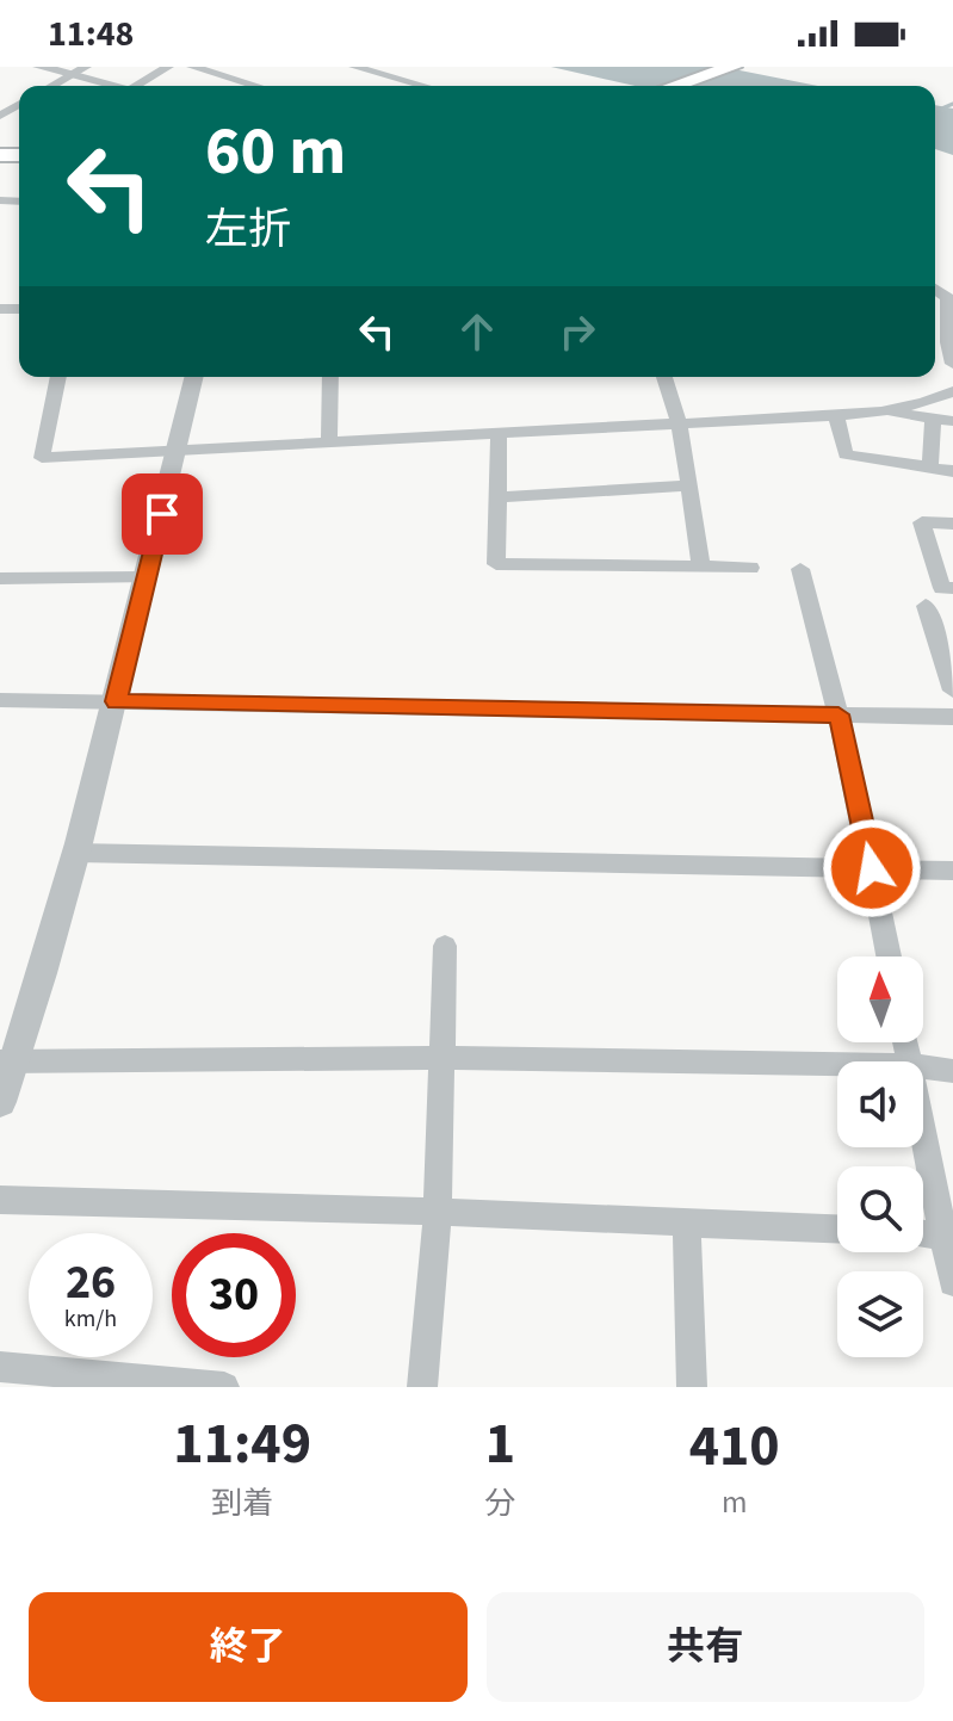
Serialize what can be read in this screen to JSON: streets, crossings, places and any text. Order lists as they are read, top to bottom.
{
  "north": "top",
  "page": {
    "status": "11:48",
    "turn": ["60 m", "左折"],
    "speed": "26 km/h",
    "limit": "30",
    "eta": [
      "11:49",
      "到着",
      "1",
      "分",
      "410",
      "m"
    ],
    "buttons": ["終了", "共有"]
  }
}
